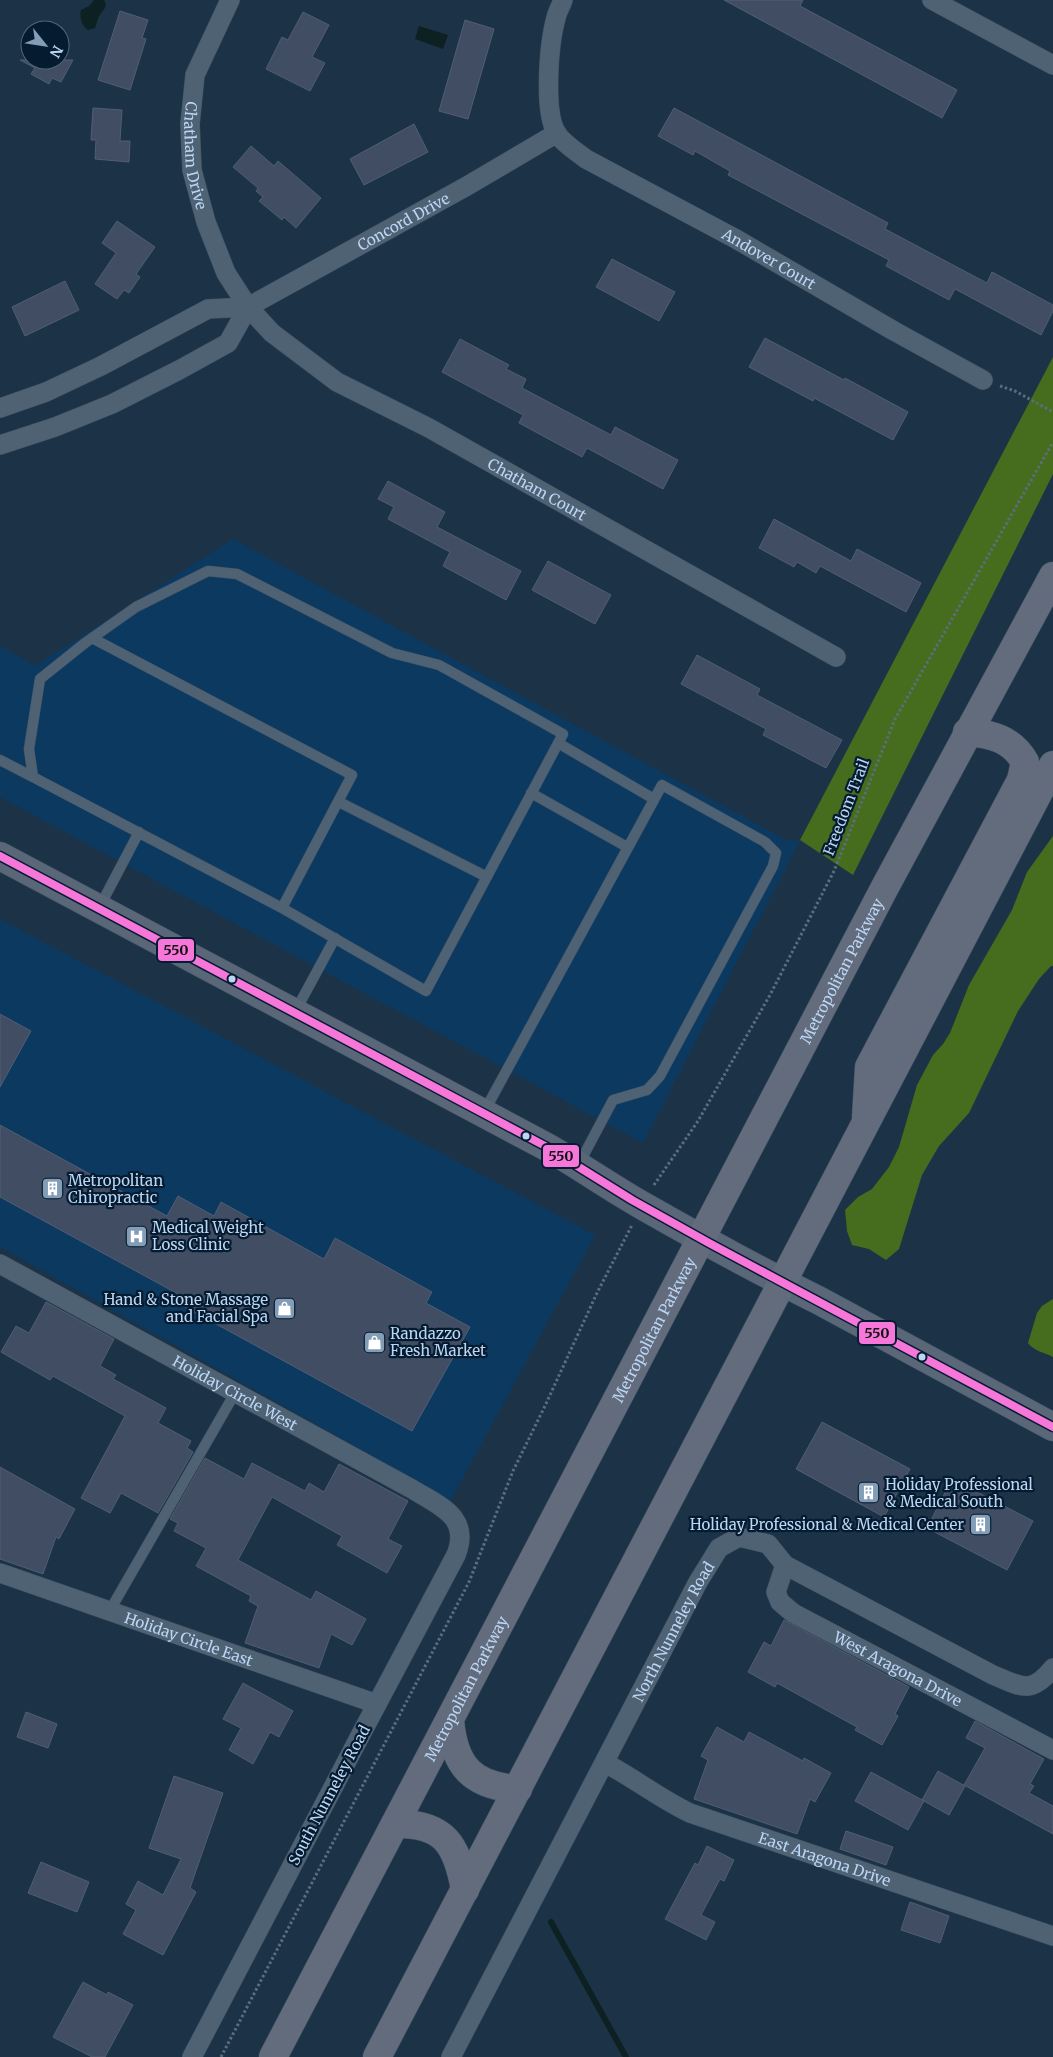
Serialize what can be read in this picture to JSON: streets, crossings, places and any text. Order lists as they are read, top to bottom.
{
  "streets": {
    "main road": ["Metropolitan Parkway"],
    "street": [
      "Chatham Drive",
      "Concord Drive",
      "Andover Court",
      "Chatham Court",
      "Holiday Circle West",
      "North Nunneley Road",
      "Holiday Circle East",
      "West Aragona Drive",
      "South Nunneley Road",
      "East Aragona Drive"
    ],
    "path": ["Freedom Trail"]
  },
  "crossings": [
    ["Chatham Drive", "Concord Drive"],
    ["Chatham Drive", "Chatham Court"],
    ["Concord Drive", "Andover Court"],
    ["Concord Drive", "Chatham Court"],
    ["Holiday Circle West", "South Nunneley Road"],
    ["North Nunneley Road", "West Aragona Drive"],
    ["North Nunneley Road", "East Aragona Drive"],
    ["Holiday Circle East", "South Nunneley Road"]
  ],
  "places": {
    "building": ["Metropolitan Chiropractic", "Holiday Professional & Medical South", "Holiday Professional & Medical Center"],
    "hospital": ["Medical Weight Loss Clinic"],
    "shop": ["Hand & Stone Massage and Facial Spa", "Randazzo Fresh Market"]
  },
  "lines": ["transit line 550"],
  "north": "bottom right"
}
